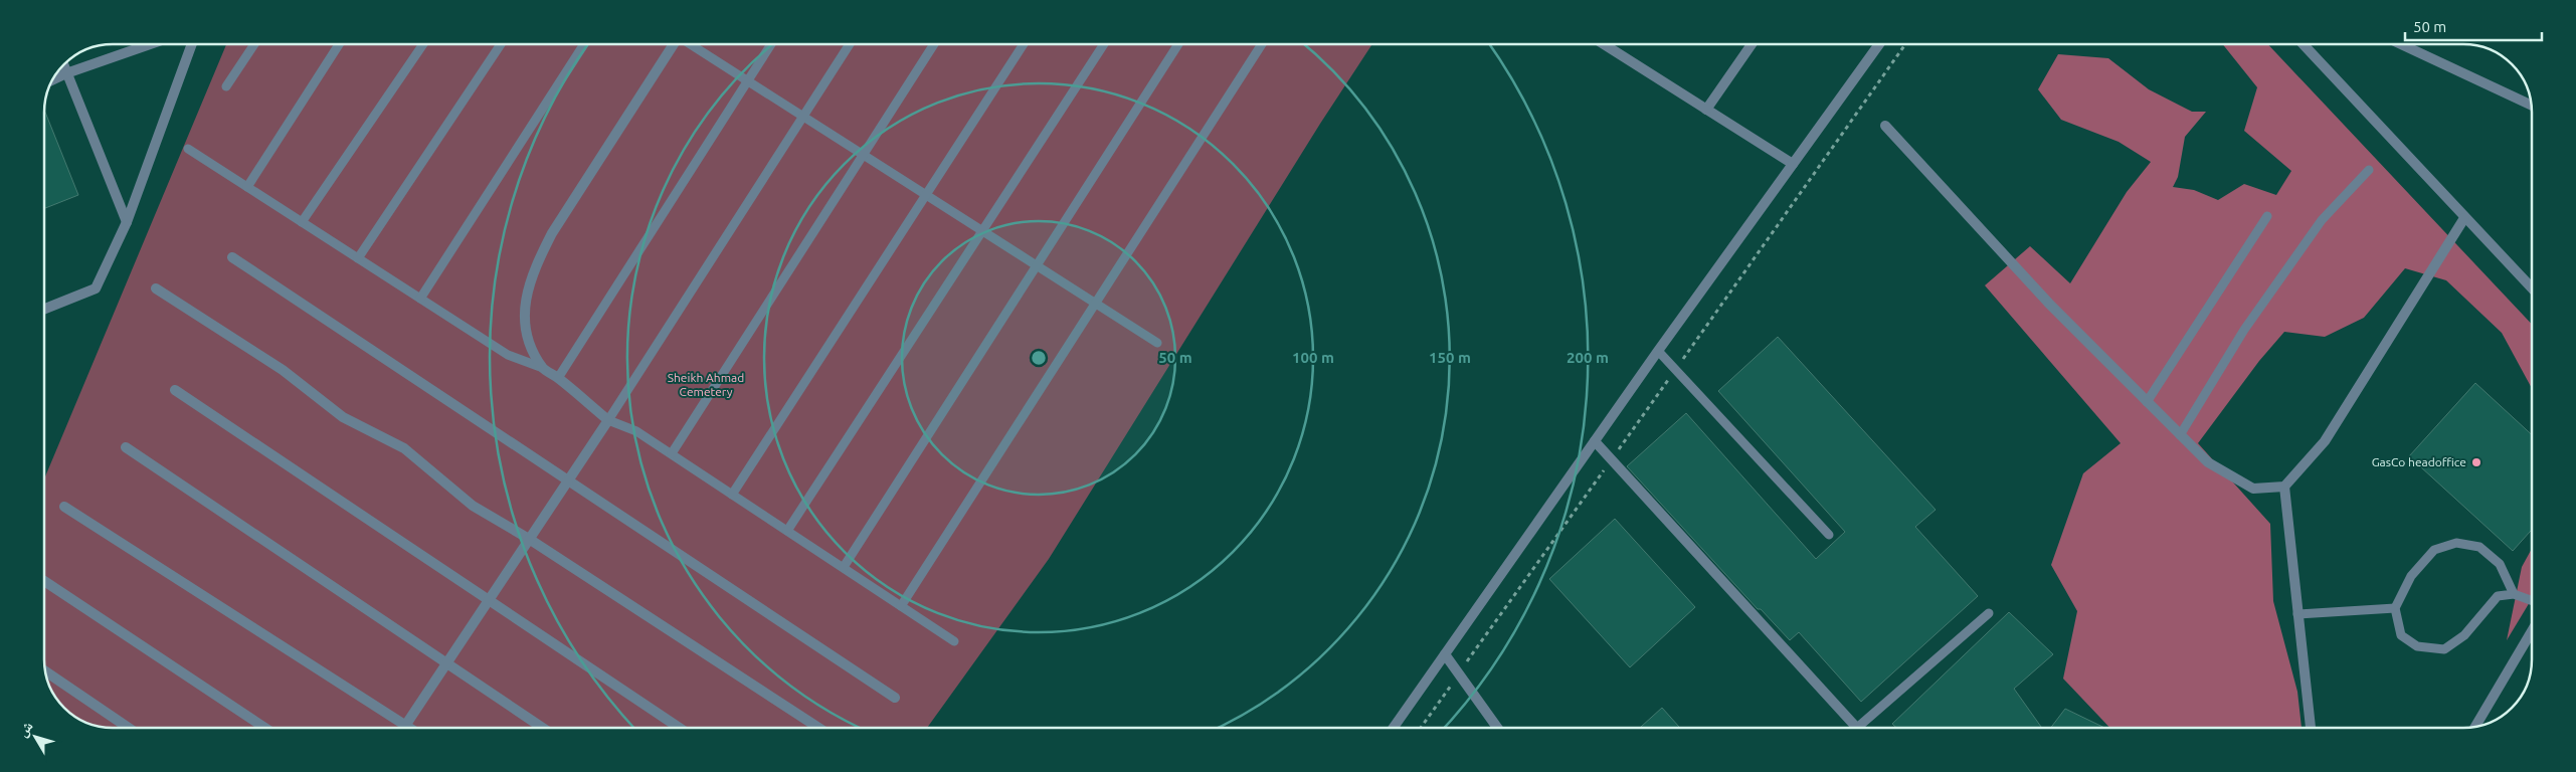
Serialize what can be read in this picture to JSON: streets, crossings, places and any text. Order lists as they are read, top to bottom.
{
  "parks": ["Sheikh Ahmad Cemetery"],
  "places": ["GasCo headoffice"],
  "scale_bar": "50 m",
  "north": "top left",
  "rings": [
    "50 m",
    "100 m",
    "150 m",
    "200 m"
  ]
}
